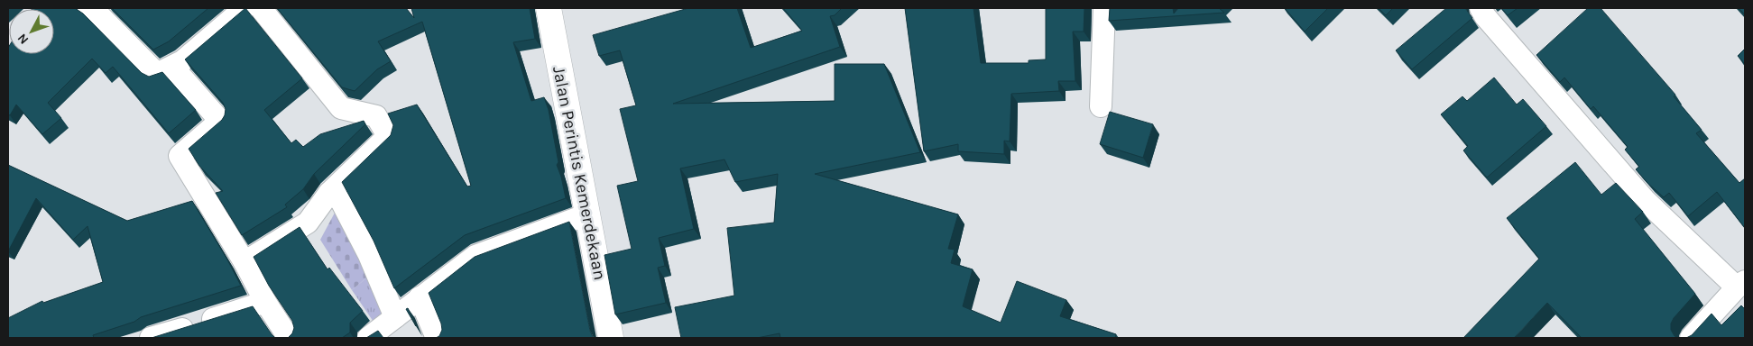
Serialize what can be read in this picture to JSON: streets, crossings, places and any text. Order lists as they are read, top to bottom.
{
  "streets": {
    "main road": ["Jalan Perintis Kemerdekaan"]
  },
  "north": "bottom left"
}
